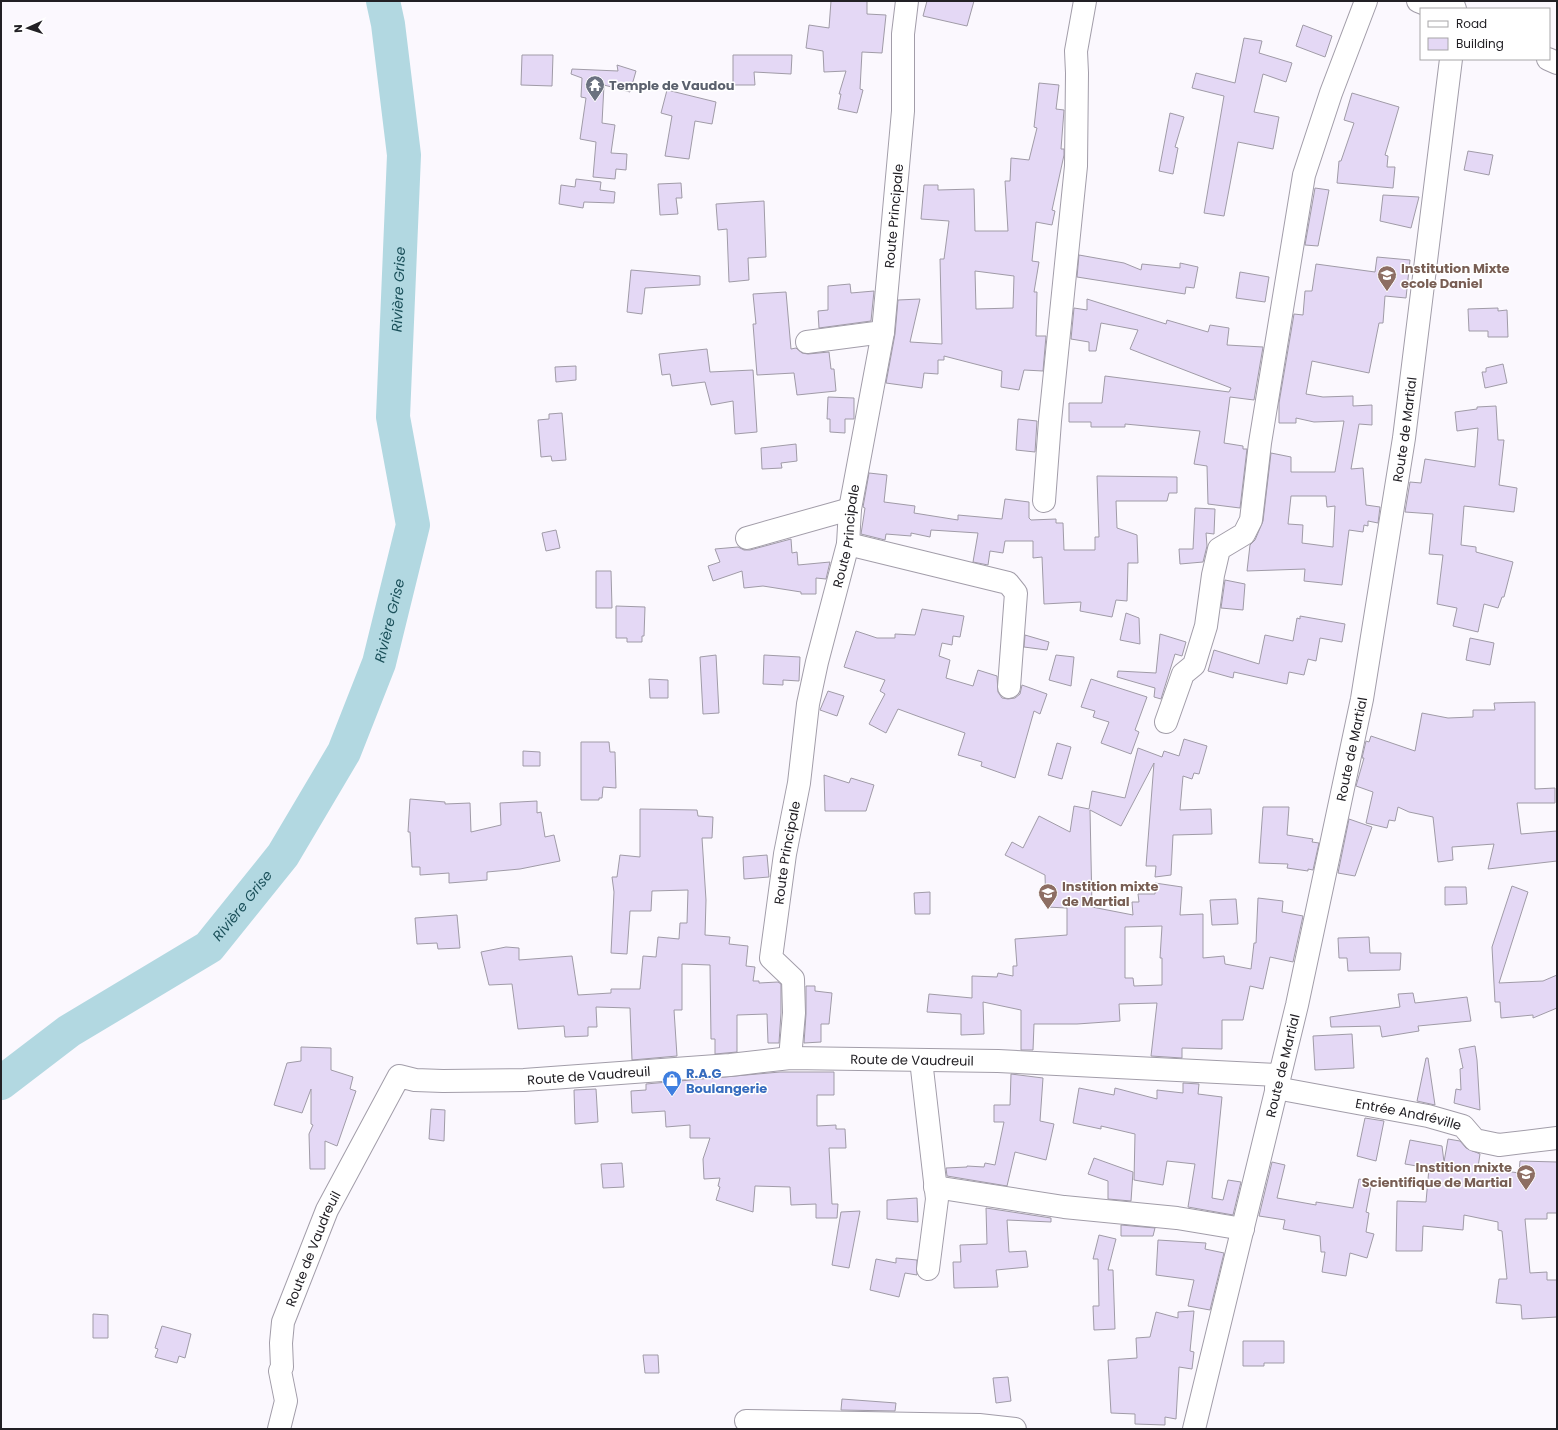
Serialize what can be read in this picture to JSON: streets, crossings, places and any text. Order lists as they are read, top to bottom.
{
  "streets": {
    "street": [
      "Route Principale",
      "Route de Martial",
      "Route de Vaudreuil",
      "Entrée Andréville"
    ]
  },
  "crossings": [
    ["Route Principale", "Route de Vaudreuil"],
    ["Route de Martial", "Route de Vaudreuil"],
    ["Route de Martial", "Entrée Andréville"],
    ["Route de Vaudreuil", "Entrée Andréville"]
  ],
  "water": ["Rivière Grise"],
  "places": {
    "temple": ["Temple de Vaudou"],
    "school or university": ["Institution Mixte ecole Daniel", "Instition mixte de Martial", "Instition mixte Scientifique de Martial"],
    "shop": ["R.A.G Boulangerie"]
  },
  "legend": ["Road", "Building"],
  "north": "left"
}
